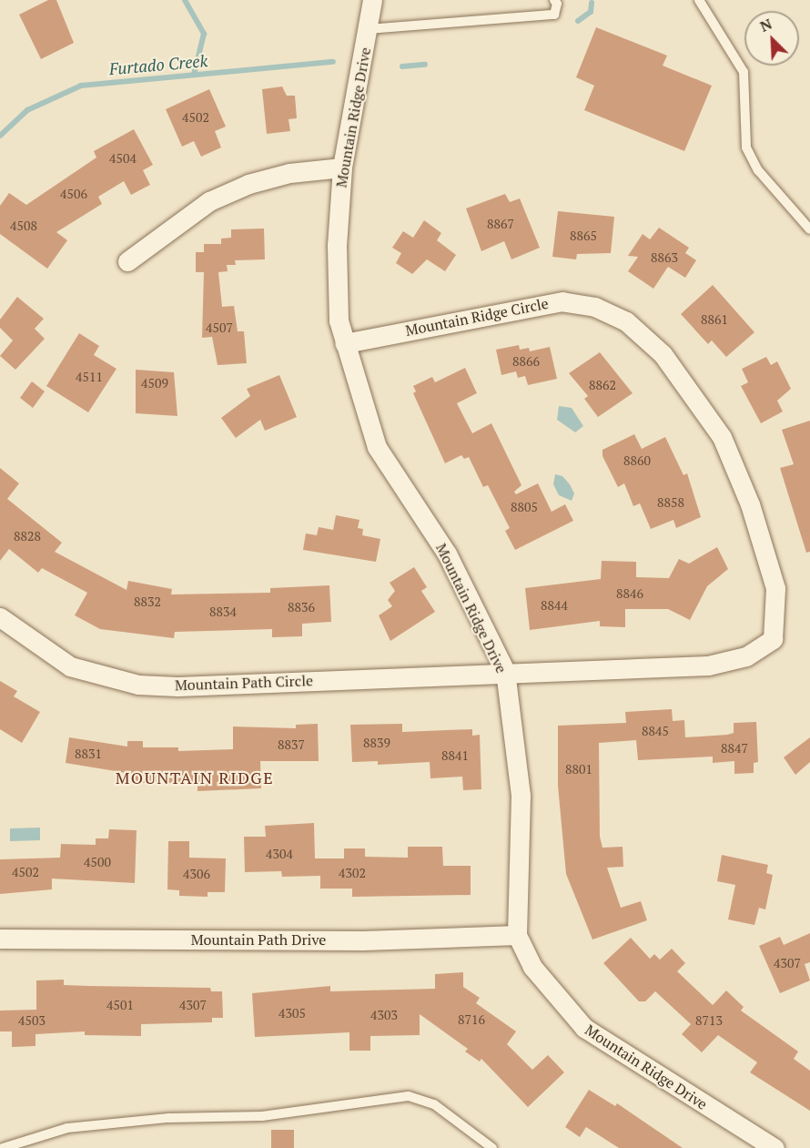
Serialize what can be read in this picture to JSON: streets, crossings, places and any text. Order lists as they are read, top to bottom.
{
  "streets": {
    "street": [
      "Mountain Ridge Drive",
      "Mountain Ridge Circle",
      "Mountain Path Circle",
      "Mountain Path Drive"
    ]
  },
  "crossings": [
    ["Mountain Ridge Drive", "Mountain Ridge Circle"],
    ["Mountain Ridge Drive", "Mountain Path Circle"],
    ["Mountain Ridge Drive", "Mountain Path Drive"],
    ["Mountain Ridge Circle", "Mountain Path Circle"]
  ],
  "districts": ["MOUNTAIN RIDGE"],
  "water": ["Furtado Creek"],
  "house_numbers": [
    "4502",
    "4504",
    "4506",
    "8867",
    "4508",
    "8865",
    "8863",
    "8861",
    "4507",
    "8866",
    "4511",
    "4509",
    "8862",
    "8860",
    "8858",
    "8805",
    "8828",
    "8846",
    "8832",
    "8844",
    "8836",
    "8834",
    "8845",
    "8839",
    "8837",
    "8847",
    "8831",
    "8841",
    "8801",
    "4304",
    "4500",
    "4502",
    "4302",
    "4306",
    "4307",
    "4501",
    "4307",
    "4305",
    "4303",
    "8716",
    "4503",
    "8713"
  ],
  "north": "top left"
}
